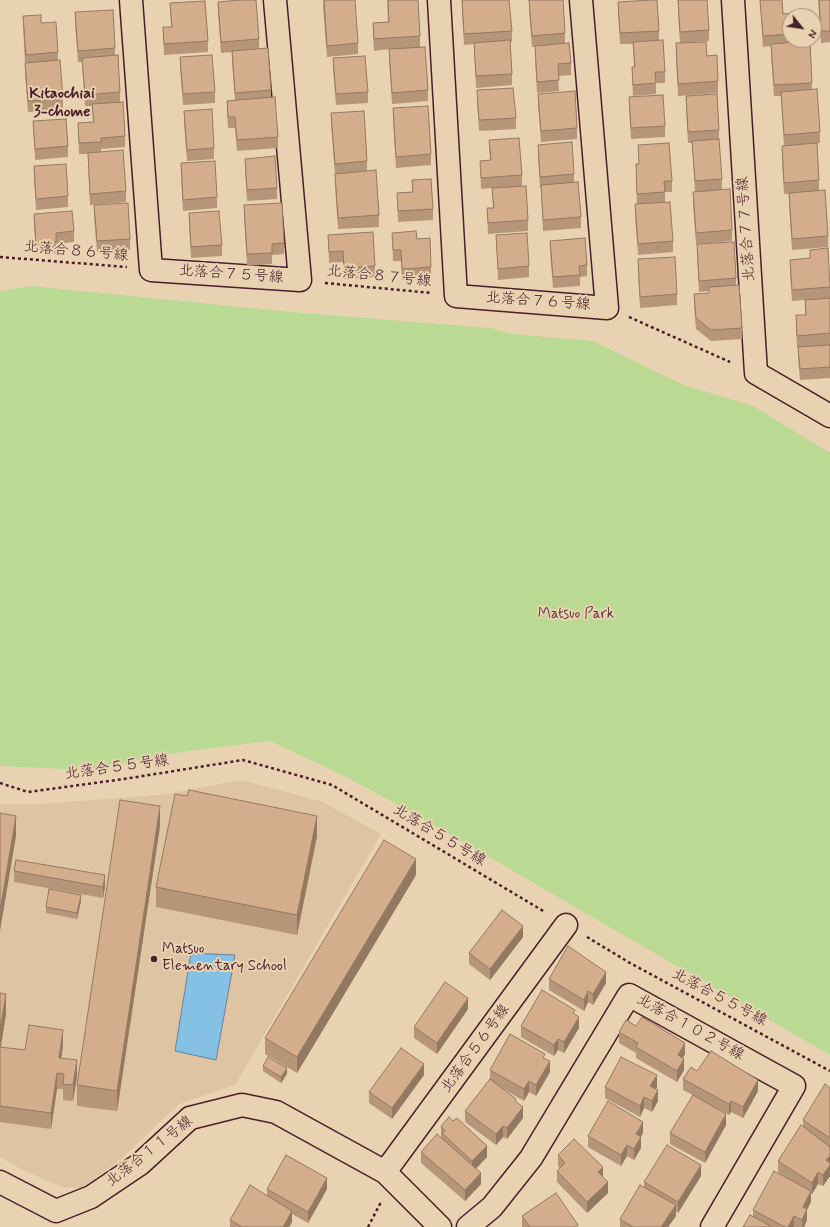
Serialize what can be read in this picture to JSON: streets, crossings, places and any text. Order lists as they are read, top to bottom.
{
  "streets": {
    "street": [
      "北落合７７号線",
      "北落合７５号線",
      "北落合７６号線",
      "北落合１０２号線",
      "北落合５６号線",
      "北落合１１号線"
    ],
    "path": ["北落合８６号線", "北落合８７号線", "北落合５５号線"]
  },
  "crossings": [
    ["北落合８６号線", "北落合７５号線"],
    ["北落合７５号線", "北落合８７号線"],
    ["北落合８７号線", "北落合７６号線"],
    ["北落合５５号線", "北落合５６号線"],
    ["北落合５６号線", "北落合１１号線"]
  ],
  "districts": ["Kitaochiai 3-chome"],
  "parks": ["Matsuo Park"],
  "places": ["Matsuo Elementary School"],
  "north": "bottom right"
}
